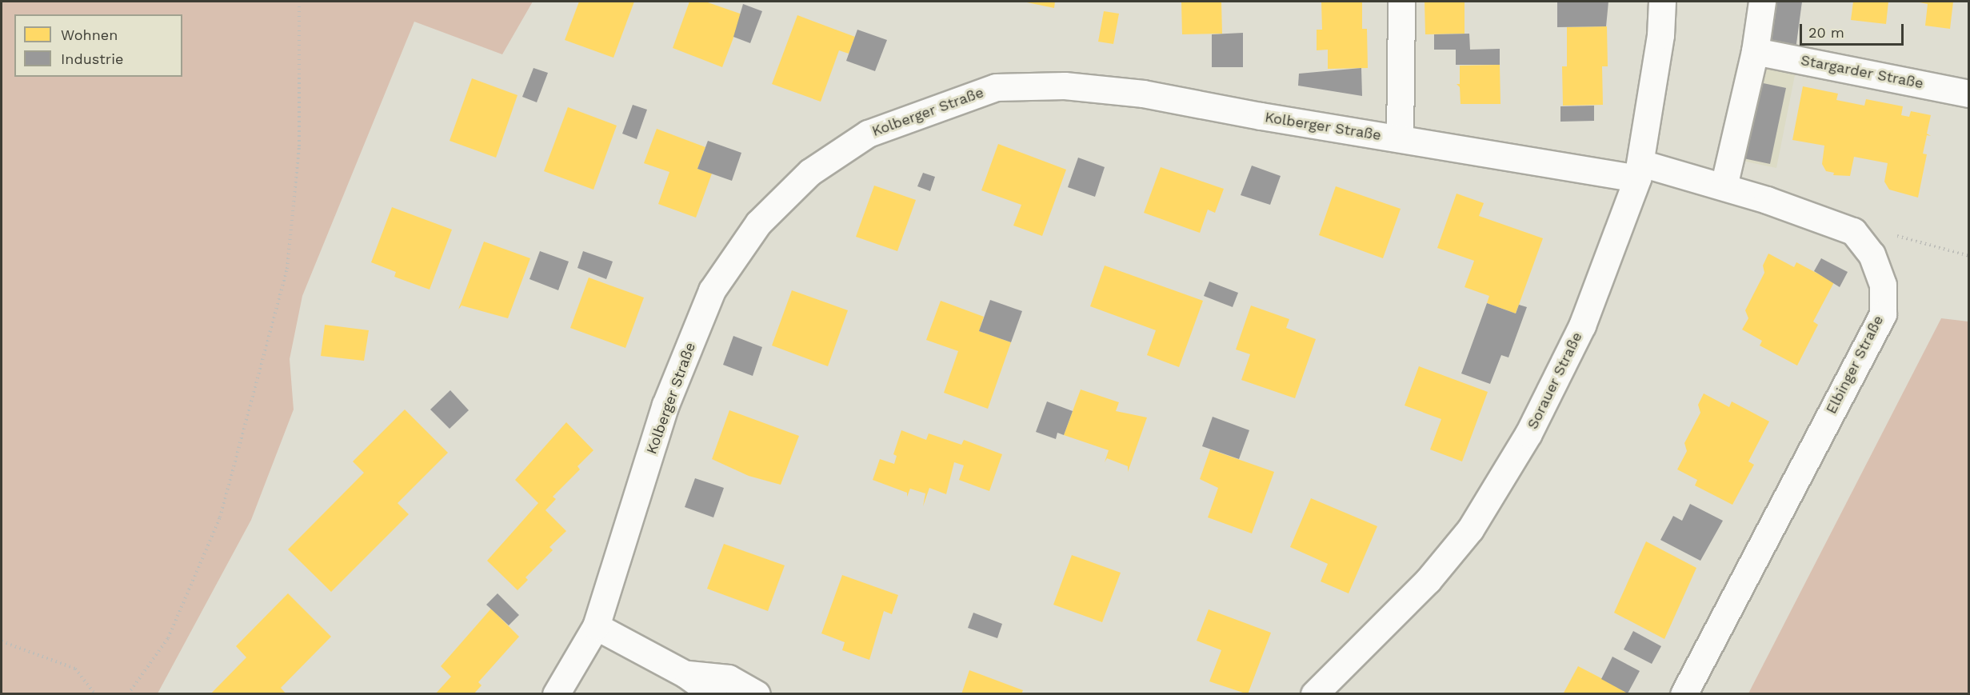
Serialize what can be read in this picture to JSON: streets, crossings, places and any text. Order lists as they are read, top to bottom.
{
  "streets": {
    "street": [
      "Stargarder Straße",
      "Kolberger Straße",
      "Elbinger Straße",
      "Sorauer Straße"
    ]
  },
  "crossings": [
    ["Kolberger Straße", "Elbinger Straße"],
    ["Kolberger Straße", "Sorauer Straße"],
    ["Elbinger Straße", "Sorauer Straße"]
  ],
  "legend": ["Wohnen", "Industrie"],
  "scale_bar": "20 m"
}
